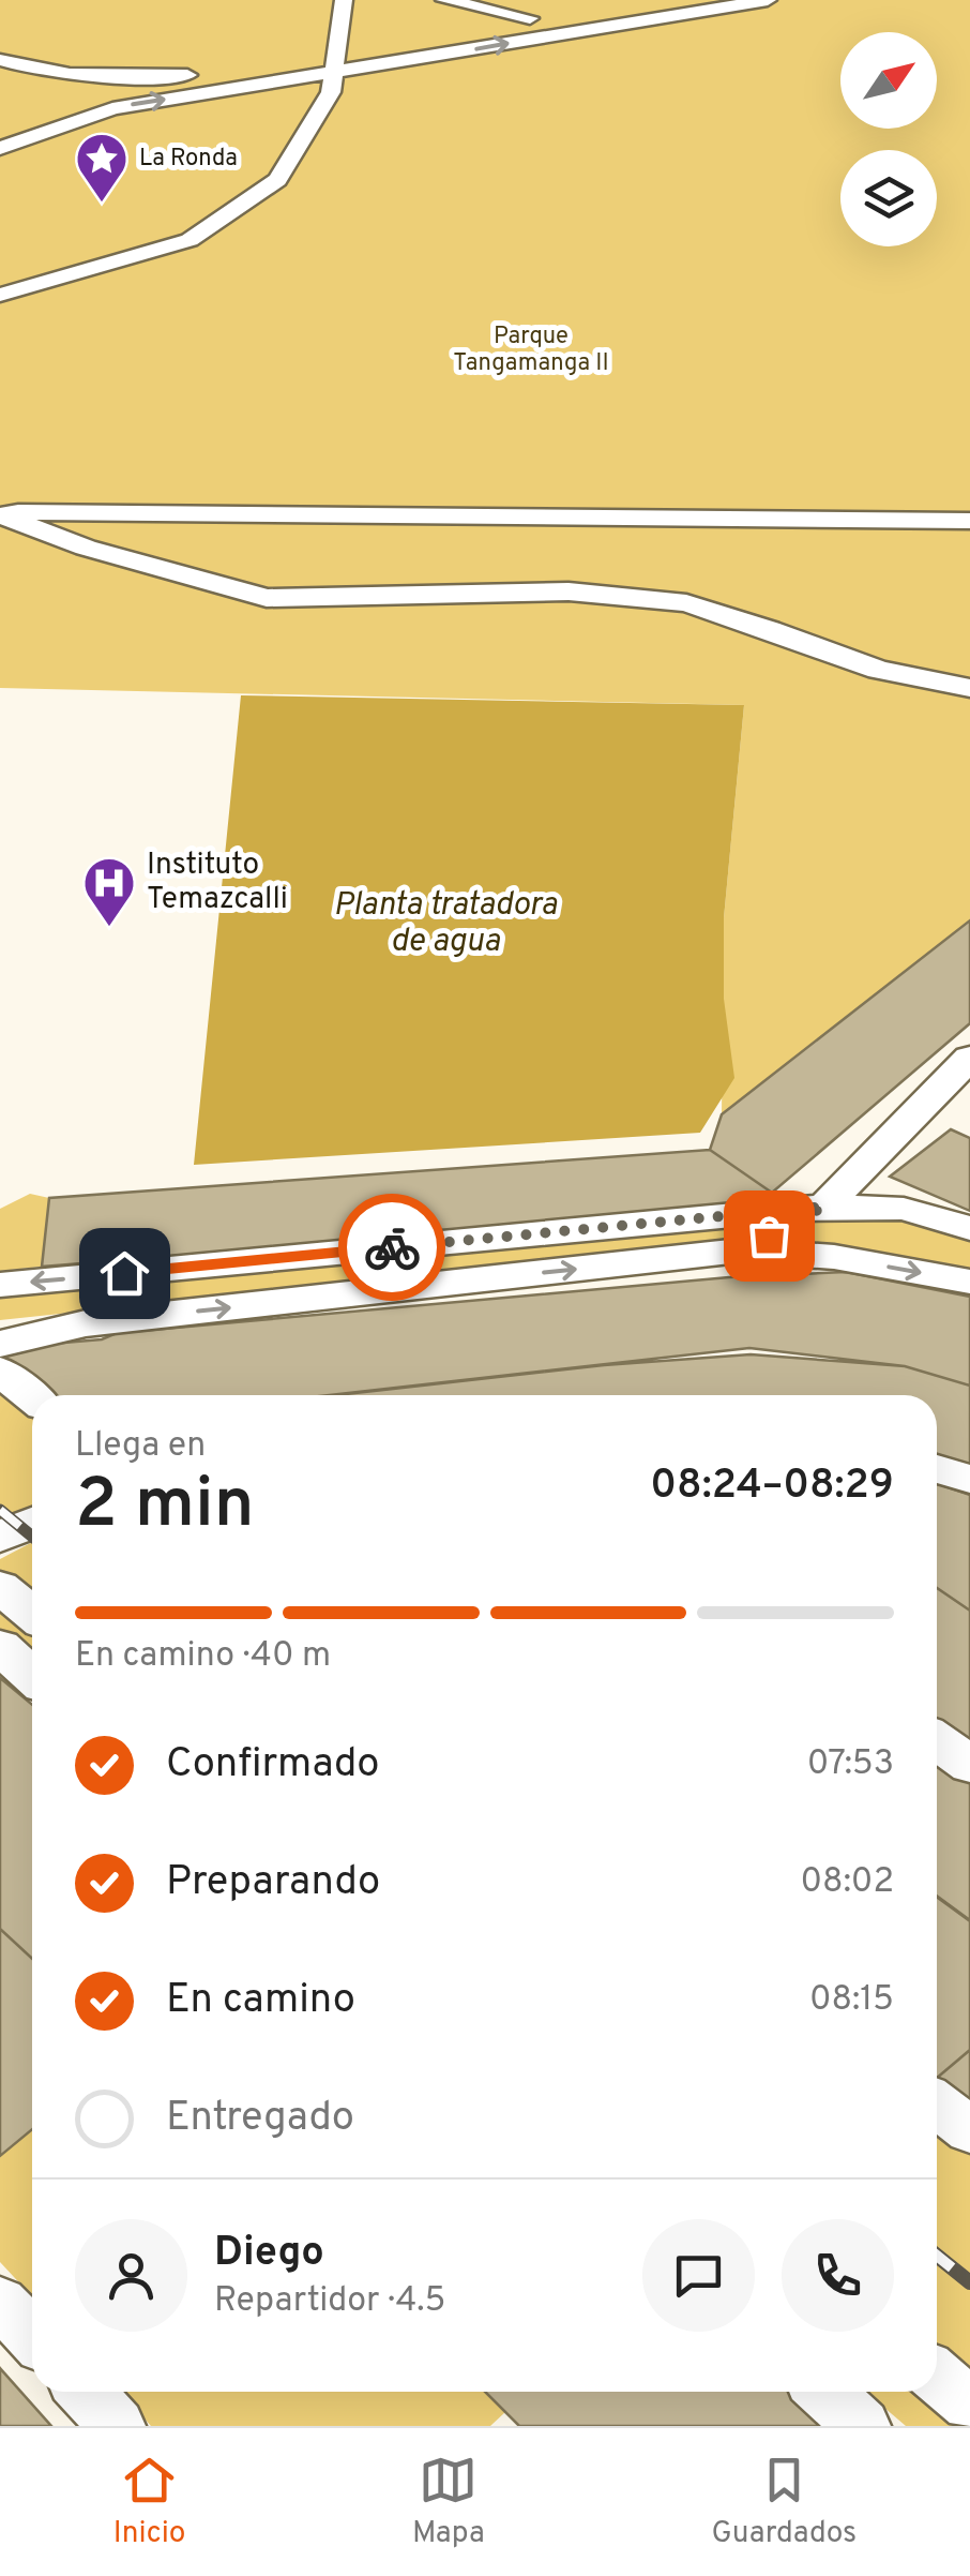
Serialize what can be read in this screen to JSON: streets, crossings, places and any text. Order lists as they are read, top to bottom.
{
  "water": ["Planta tratadora de agua"],
  "parks": ["Parque Tangamanga II"],
  "places": {
    "place": ["La Ronda"],
    "hospital": ["Instituto Temazcalli"]
  },
  "north": "top right",
  "page": {
    "heading": ["2 min", "Llega en", "08:24–08:29"],
    "panel": ["Diego", "Repartidor · 4.5"],
    "bar": "En camino · 40 m",
    "list": [
      ["Confirmado", "07:53"],
      ["Preparando", "08:02"],
      ["En camino", "08:15"],
      "Entregado"
    ],
    "tabs": ["Inicio", "Mapa", "Guardados"]
  }
}
